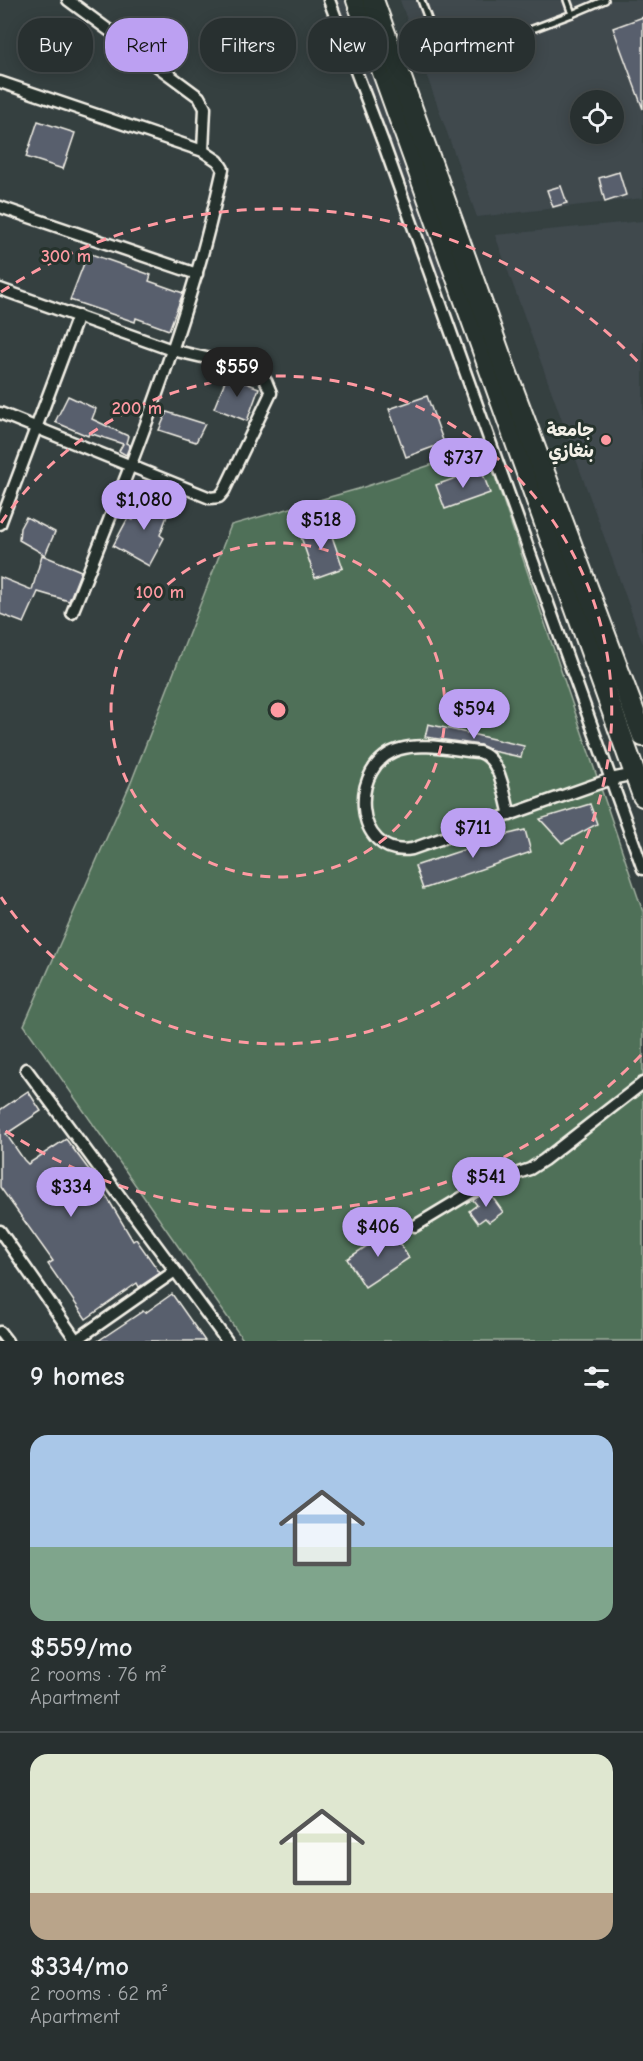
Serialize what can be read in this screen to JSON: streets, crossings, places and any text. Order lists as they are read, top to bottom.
{
  "places": ["جامعة بنغازي"],
  "page": {
    "chip": [
      "Buy",
      "Rent",
      "Filters",
      "New",
      "Apartment"
    ],
    "price": [
      "$559",
      "$737",
      "$1,080",
      "$518",
      "$594",
      "$711",
      "$541",
      "$334",
      "$406"
    ],
    "heading": "9 homes",
    "list": [
      {
        "name": "$559/mo",
        "note": "2 rooms · 76 m² · Apartment"
      },
      {
        "name": "$334/mo",
        "note": "2 rooms · 62 m² · Apartment"
      }
    ]
  },
  "rings": ["300 m", "200 m", "100 m"]
}
